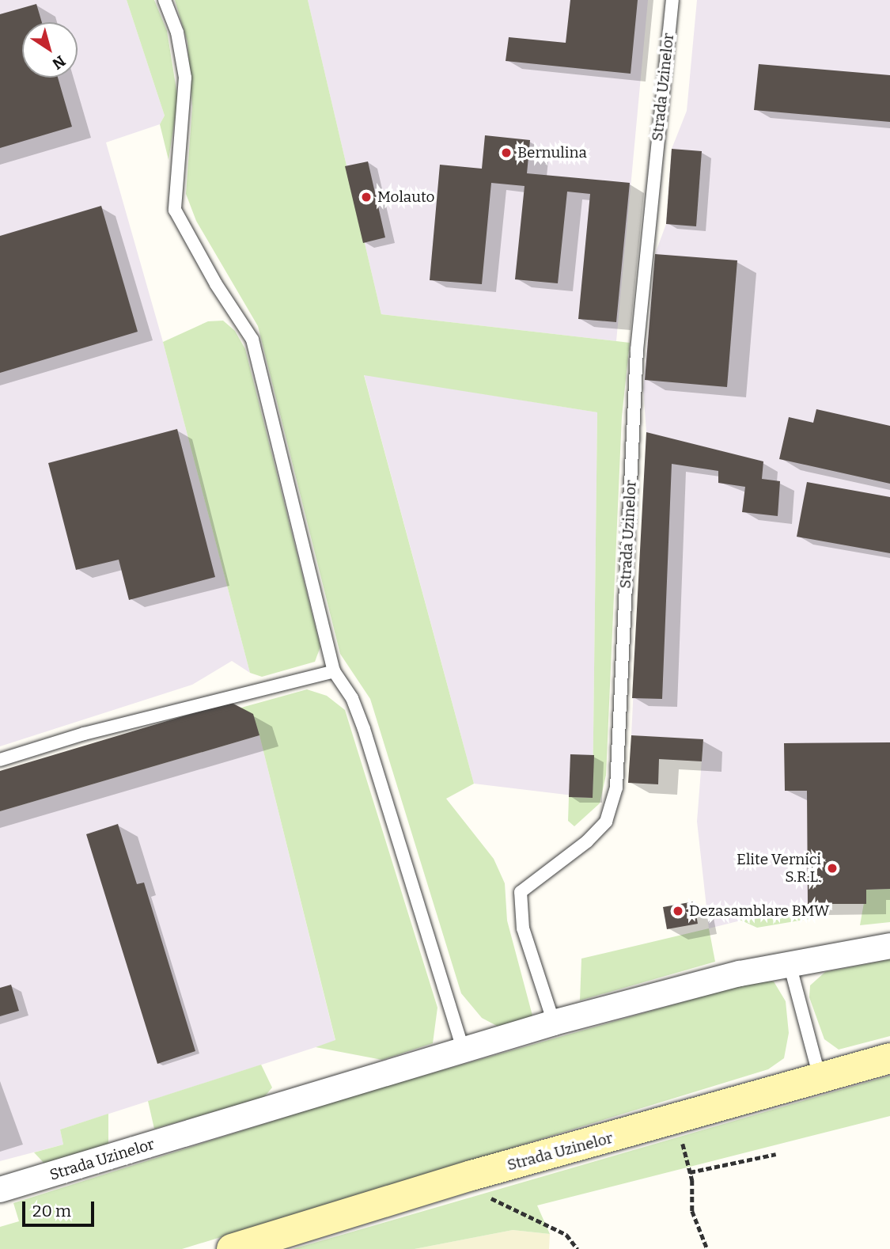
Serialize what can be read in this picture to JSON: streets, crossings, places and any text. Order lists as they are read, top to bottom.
{
  "streets": {
    "street": ["Strada Uzinelor"]
  },
  "places": [
    "Bernulina",
    "Molauto",
    "Elite Vernici S.R.L.",
    "Dezasamblare BMW"
  ],
  "scale_bar": "20 m",
  "north": "bottom right"
}
